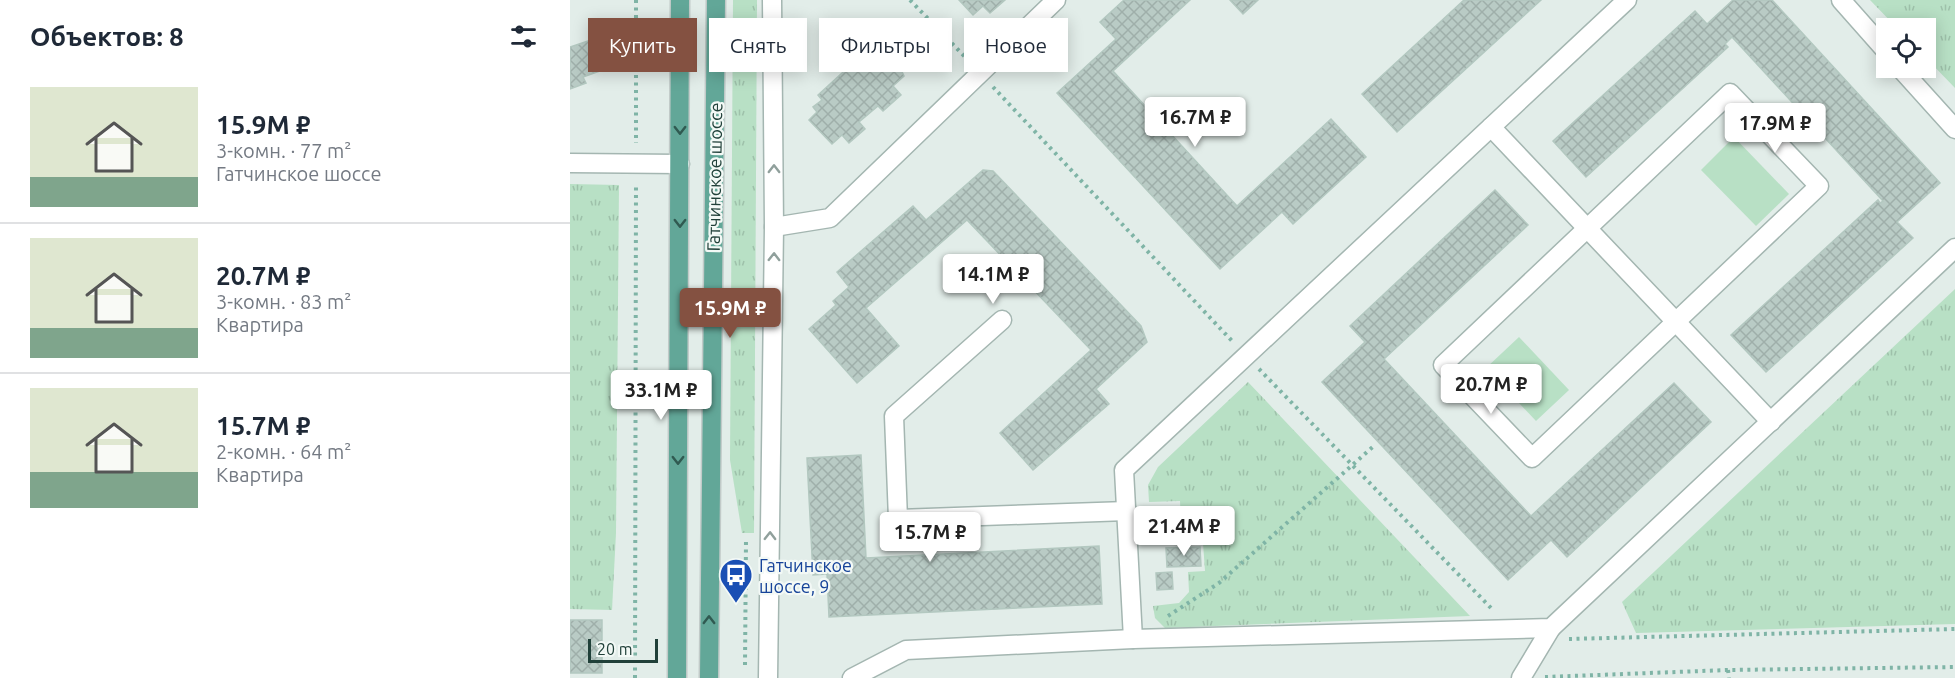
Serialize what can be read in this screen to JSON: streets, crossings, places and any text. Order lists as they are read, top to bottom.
{
  "streets": {
    "main road": ["Гатчинское шоссе"]
  },
  "places": {
    "bus stop": ["Гатчинское шоссе, 9"]
  },
  "scale_bar": "20 m",
  "page": {
    "heading": "Объектов: 8",
    "chip": [
      "Купить",
      "Снять",
      "Фильтры",
      "Новое"
    ],
    "list": [
      {
        "name": "15.9M ₽",
        "note": "3-комн. · 77 m² · Гатчинское шоссе"
      },
      {
        "name": "20.7M ₽",
        "note": "3-комн. · 83 m² · Квартира"
      },
      {
        "name": "15.7M ₽",
        "note": "2-комн. · 64 m² · Квартира"
      }
    ],
    "price": [
      "16.7M ₽",
      "17.9M ₽",
      "14.1M ₽",
      "15.9M ₽",
      "20.7M ₽",
      "33.1M ₽",
      "21.4M ₽",
      "15.7M ₽"
    ],
    "scale": "20 m"
  }
}
